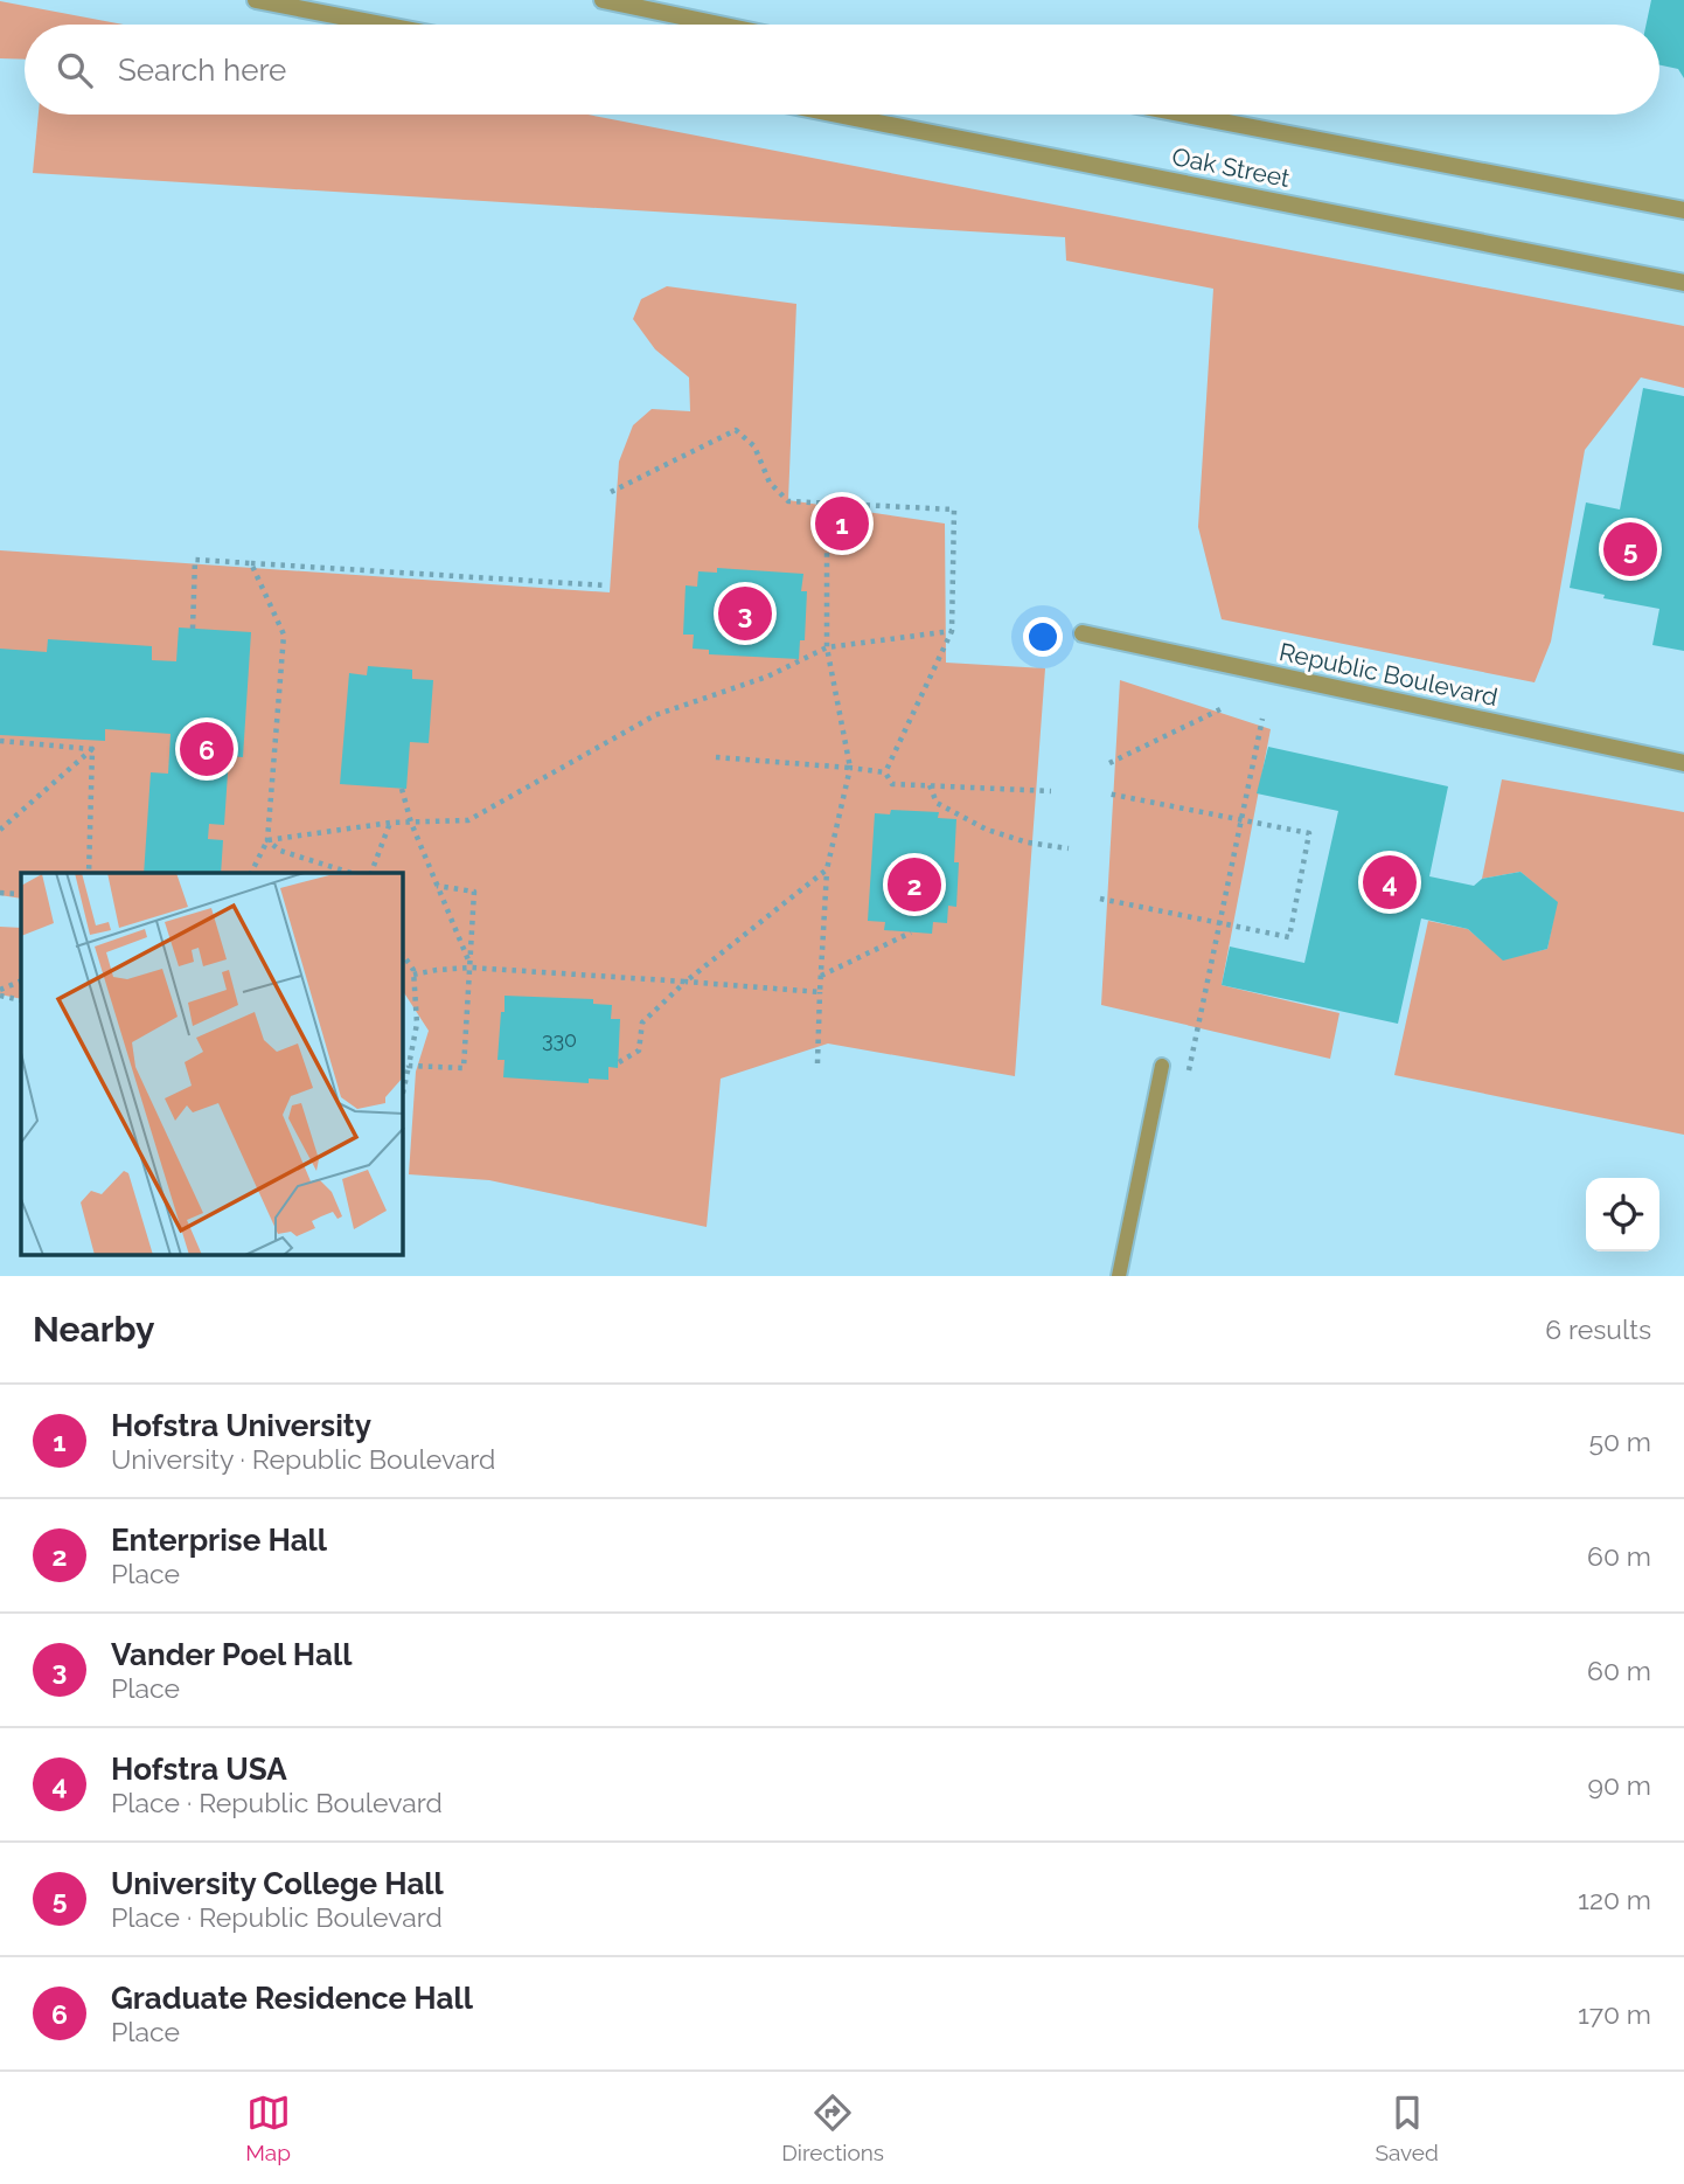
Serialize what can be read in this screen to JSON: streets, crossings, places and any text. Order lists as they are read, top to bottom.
{
  "streets": {
    "street": ["Oak Street", "Republic Boulevard"]
  },
  "house_numbers": ["330"],
  "page": {
    "search": "Search here",
    "pins": [
      "1",
      "5",
      "3",
      "6",
      "4",
      "2"
    ],
    "heading": ["Nearby", "6 results"],
    "list": [
      {
        "mark": "1",
        "name": "Hofstra University",
        "note": "University · Republic Boulevard",
        "value": "50 m"
      },
      {
        "mark": "2",
        "name": "Enterprise Hall",
        "note": "Place",
        "value": "60 m"
      },
      {
        "mark": "3",
        "name": "Vander Poel Hall",
        "note": "Place",
        "value": "60 m"
      },
      {
        "mark": "4",
        "name": "Hofstra USA",
        "note": "Place · Republic Boulevard",
        "value": "90 m"
      },
      {
        "mark": "5",
        "name": "University College Hall",
        "note": "Place · Republic Boulevard",
        "value": "120 m"
      },
      {
        "mark": "6",
        "name": "Graduate Residence Hall",
        "note": "Place",
        "value": "170 m"
      }
    ],
    "nav": ["Map", "Directions", "Saved"]
  }
}
